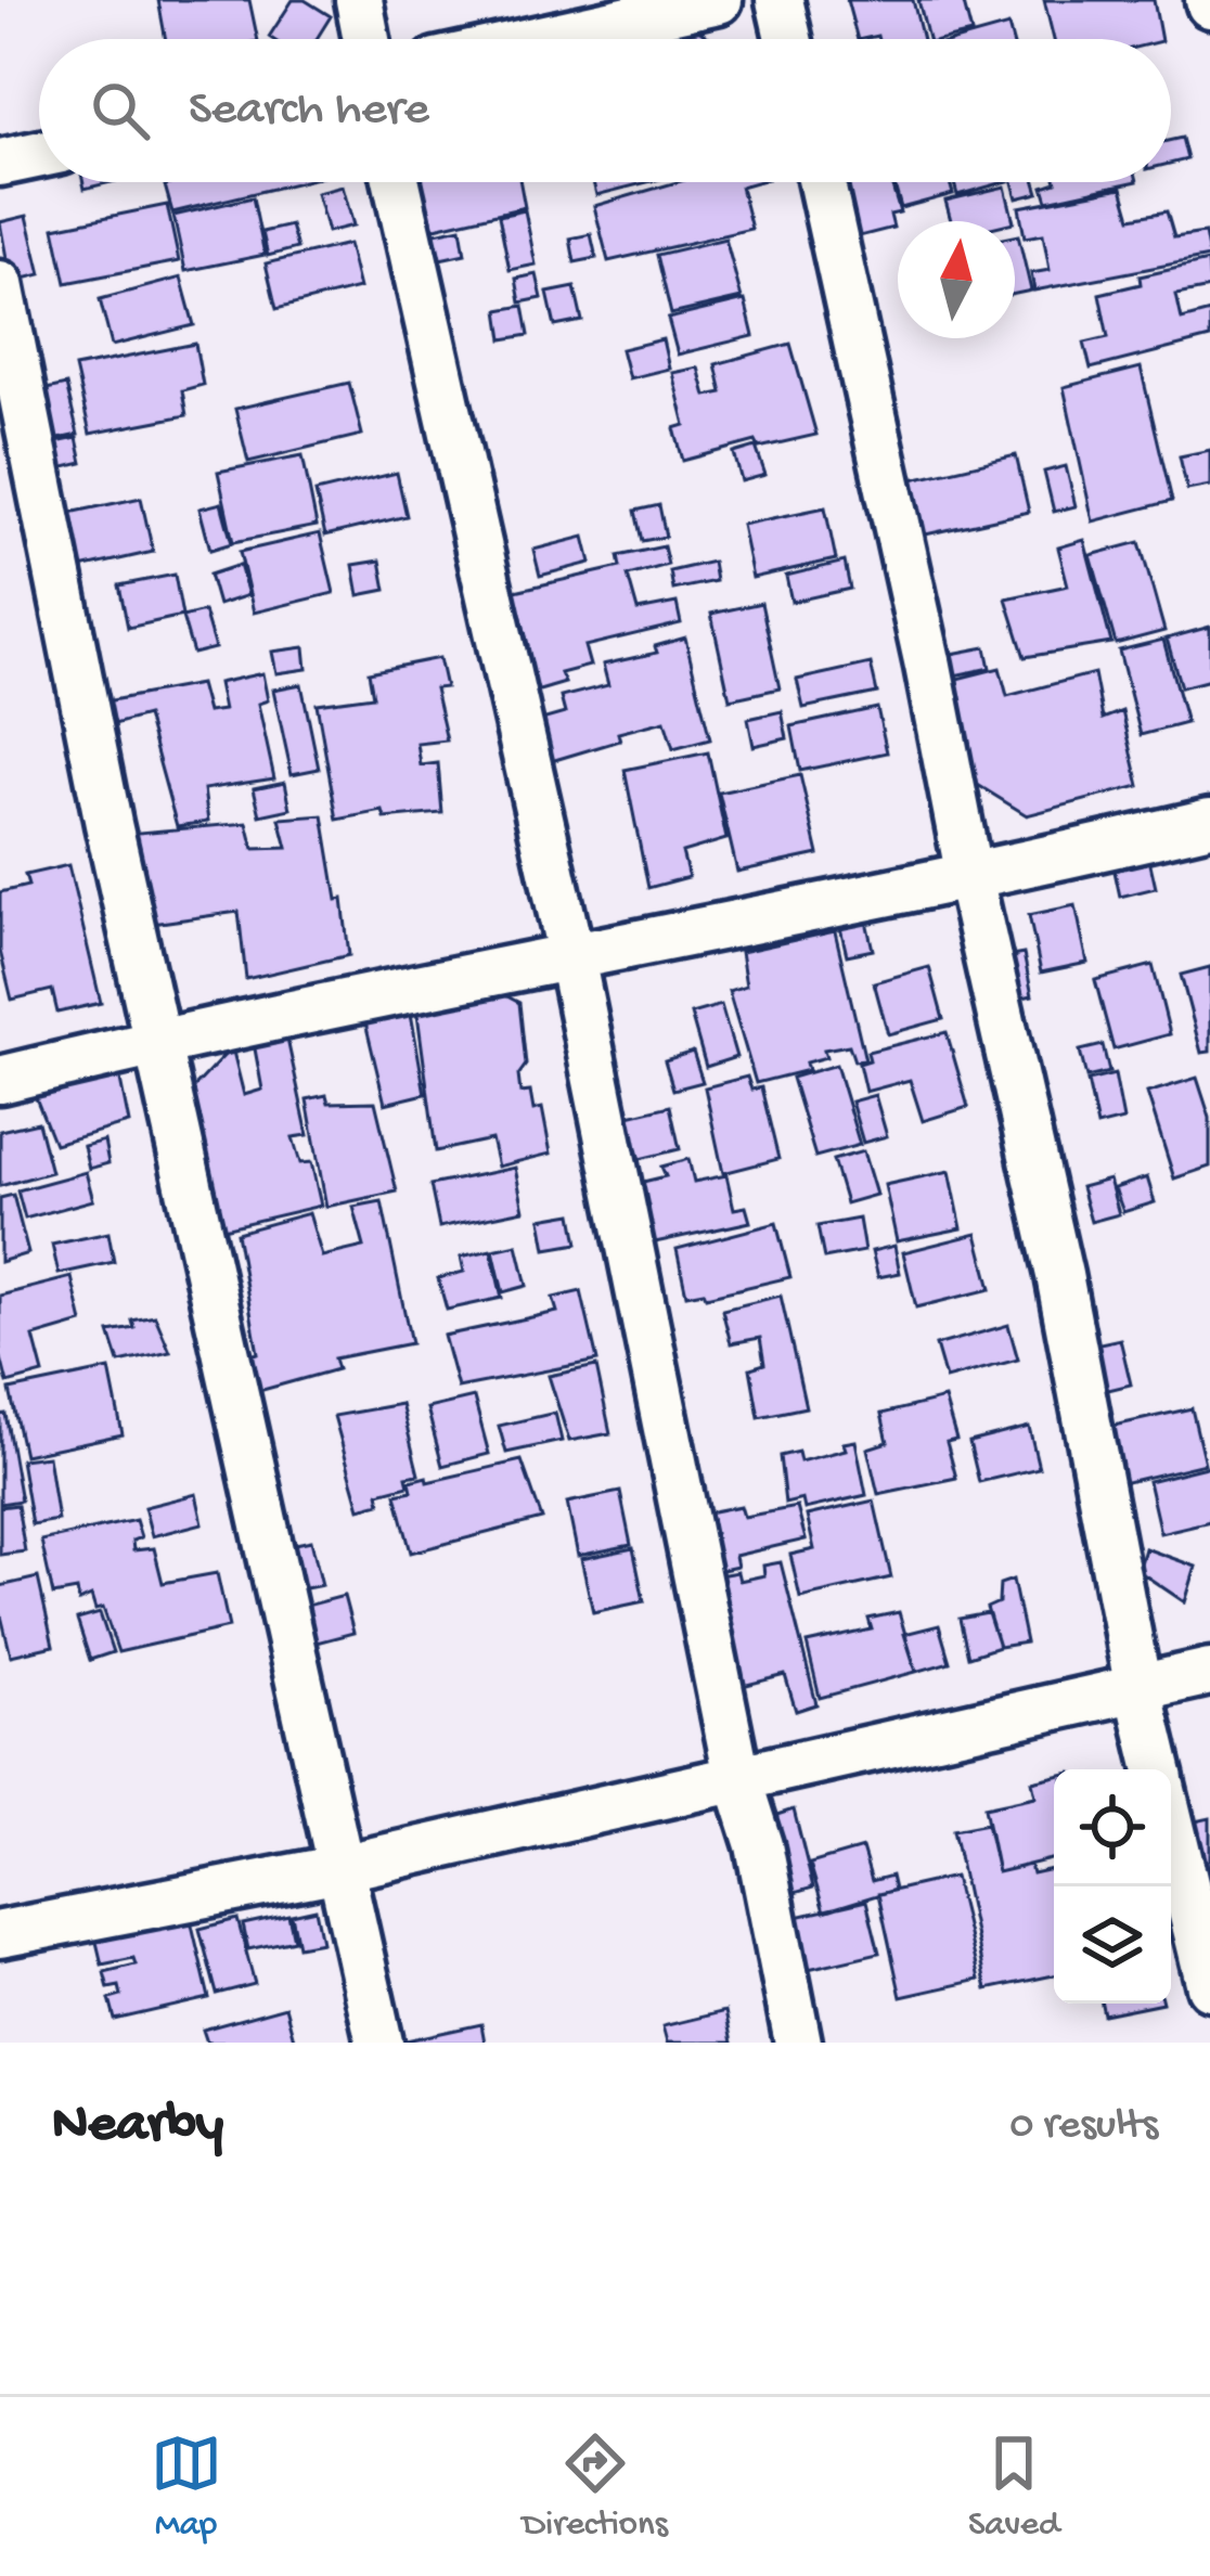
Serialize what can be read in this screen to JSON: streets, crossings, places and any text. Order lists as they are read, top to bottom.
{
  "north": "top",
  "page": {
    "search": "Search here",
    "heading": ["Nearby", "0 results"],
    "nav": ["Map", "Directions", "Saved"]
  }
}
